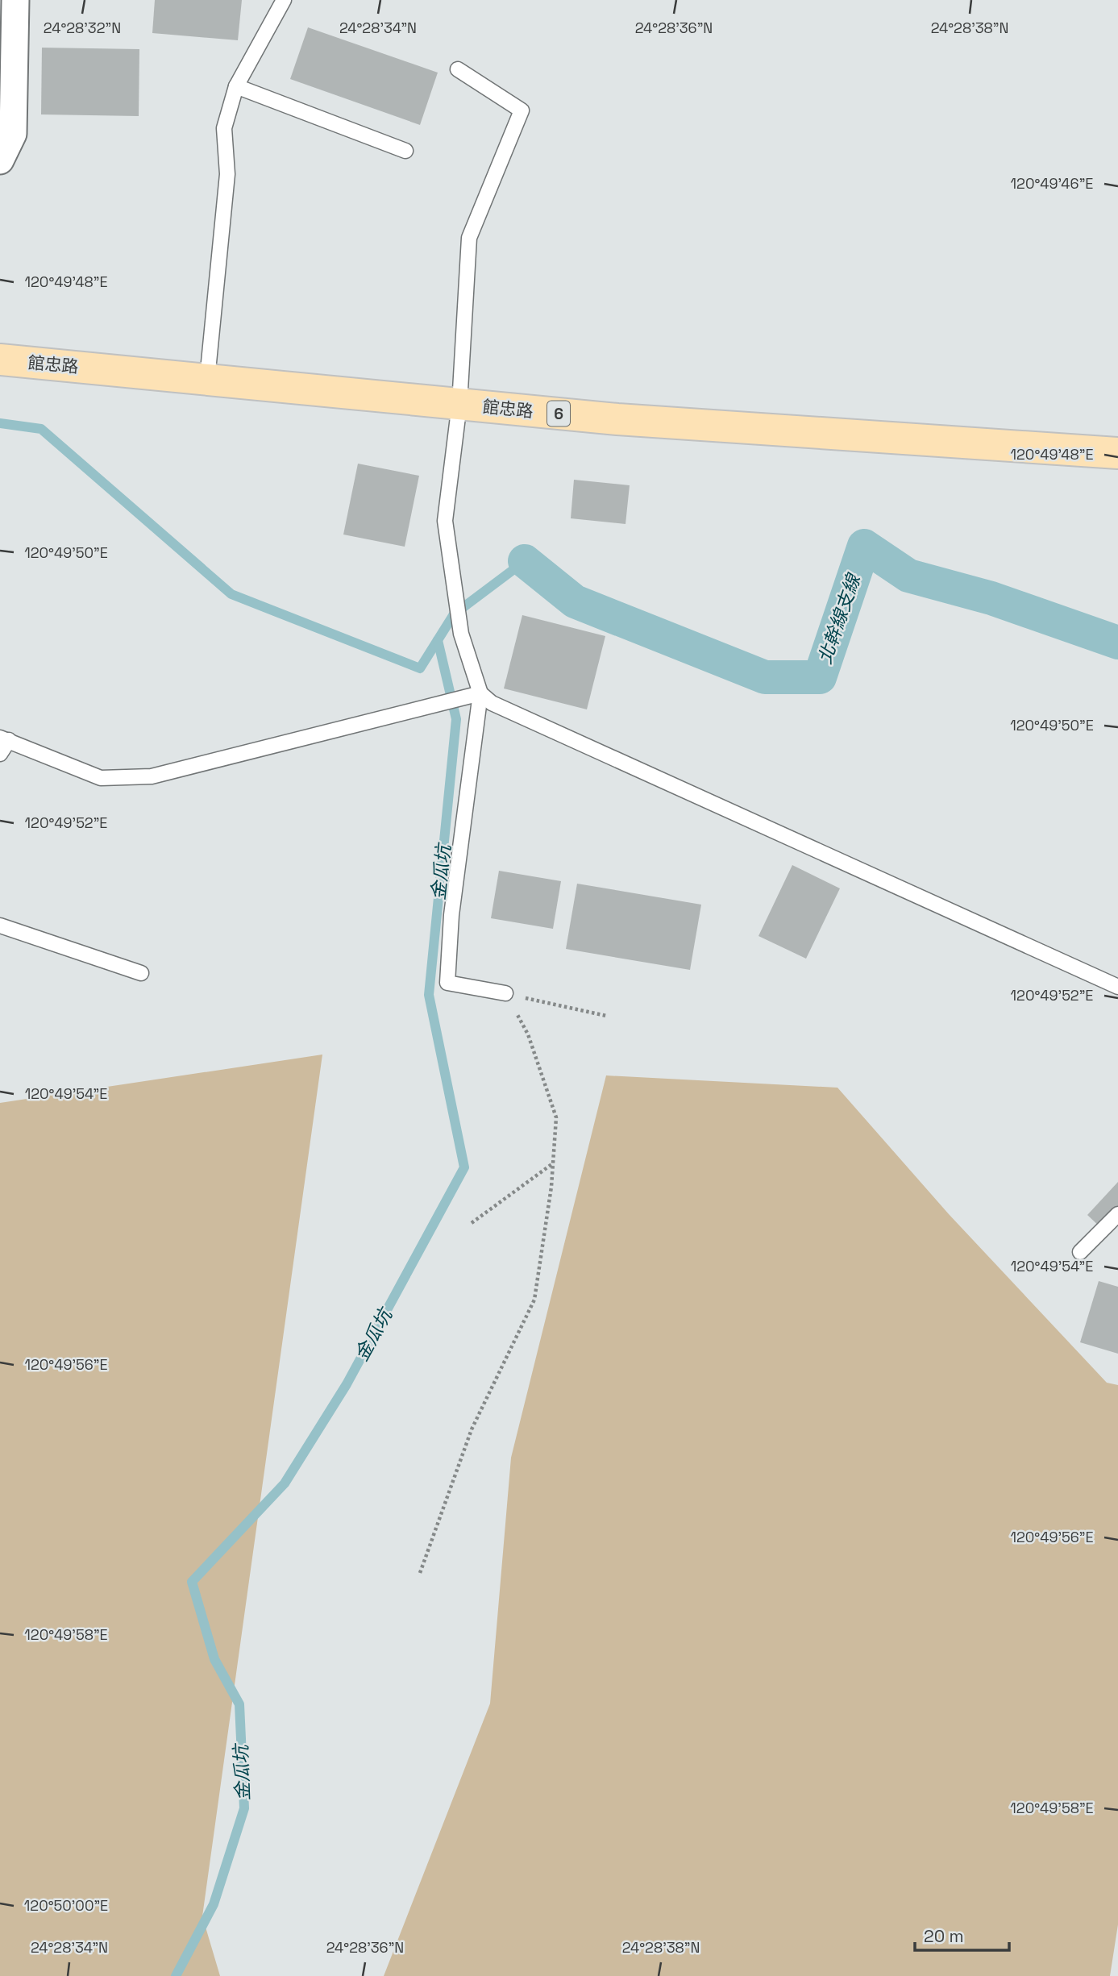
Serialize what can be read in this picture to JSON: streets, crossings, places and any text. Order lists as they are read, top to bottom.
{
  "streets": {
    "main road": ["館忠路", "6"]
  },
  "water": ["北幹線支線", "金瓜坑"],
  "scale_bar": "20 m",
  "coordinates": [
    "24°28'32\"N",
    "24°28'34\"N",
    "24°28'36\"N",
    "24°28'38\"N",
    "120°49'46\"E",
    "120°49'48\"E",
    "120°49'50\"E",
    "120°49'52\"E",
    "120°49'54\"E",
    "120°49'56\"E",
    "120°49'58\"E",
    "120°50'00\"E"
  ]
}
